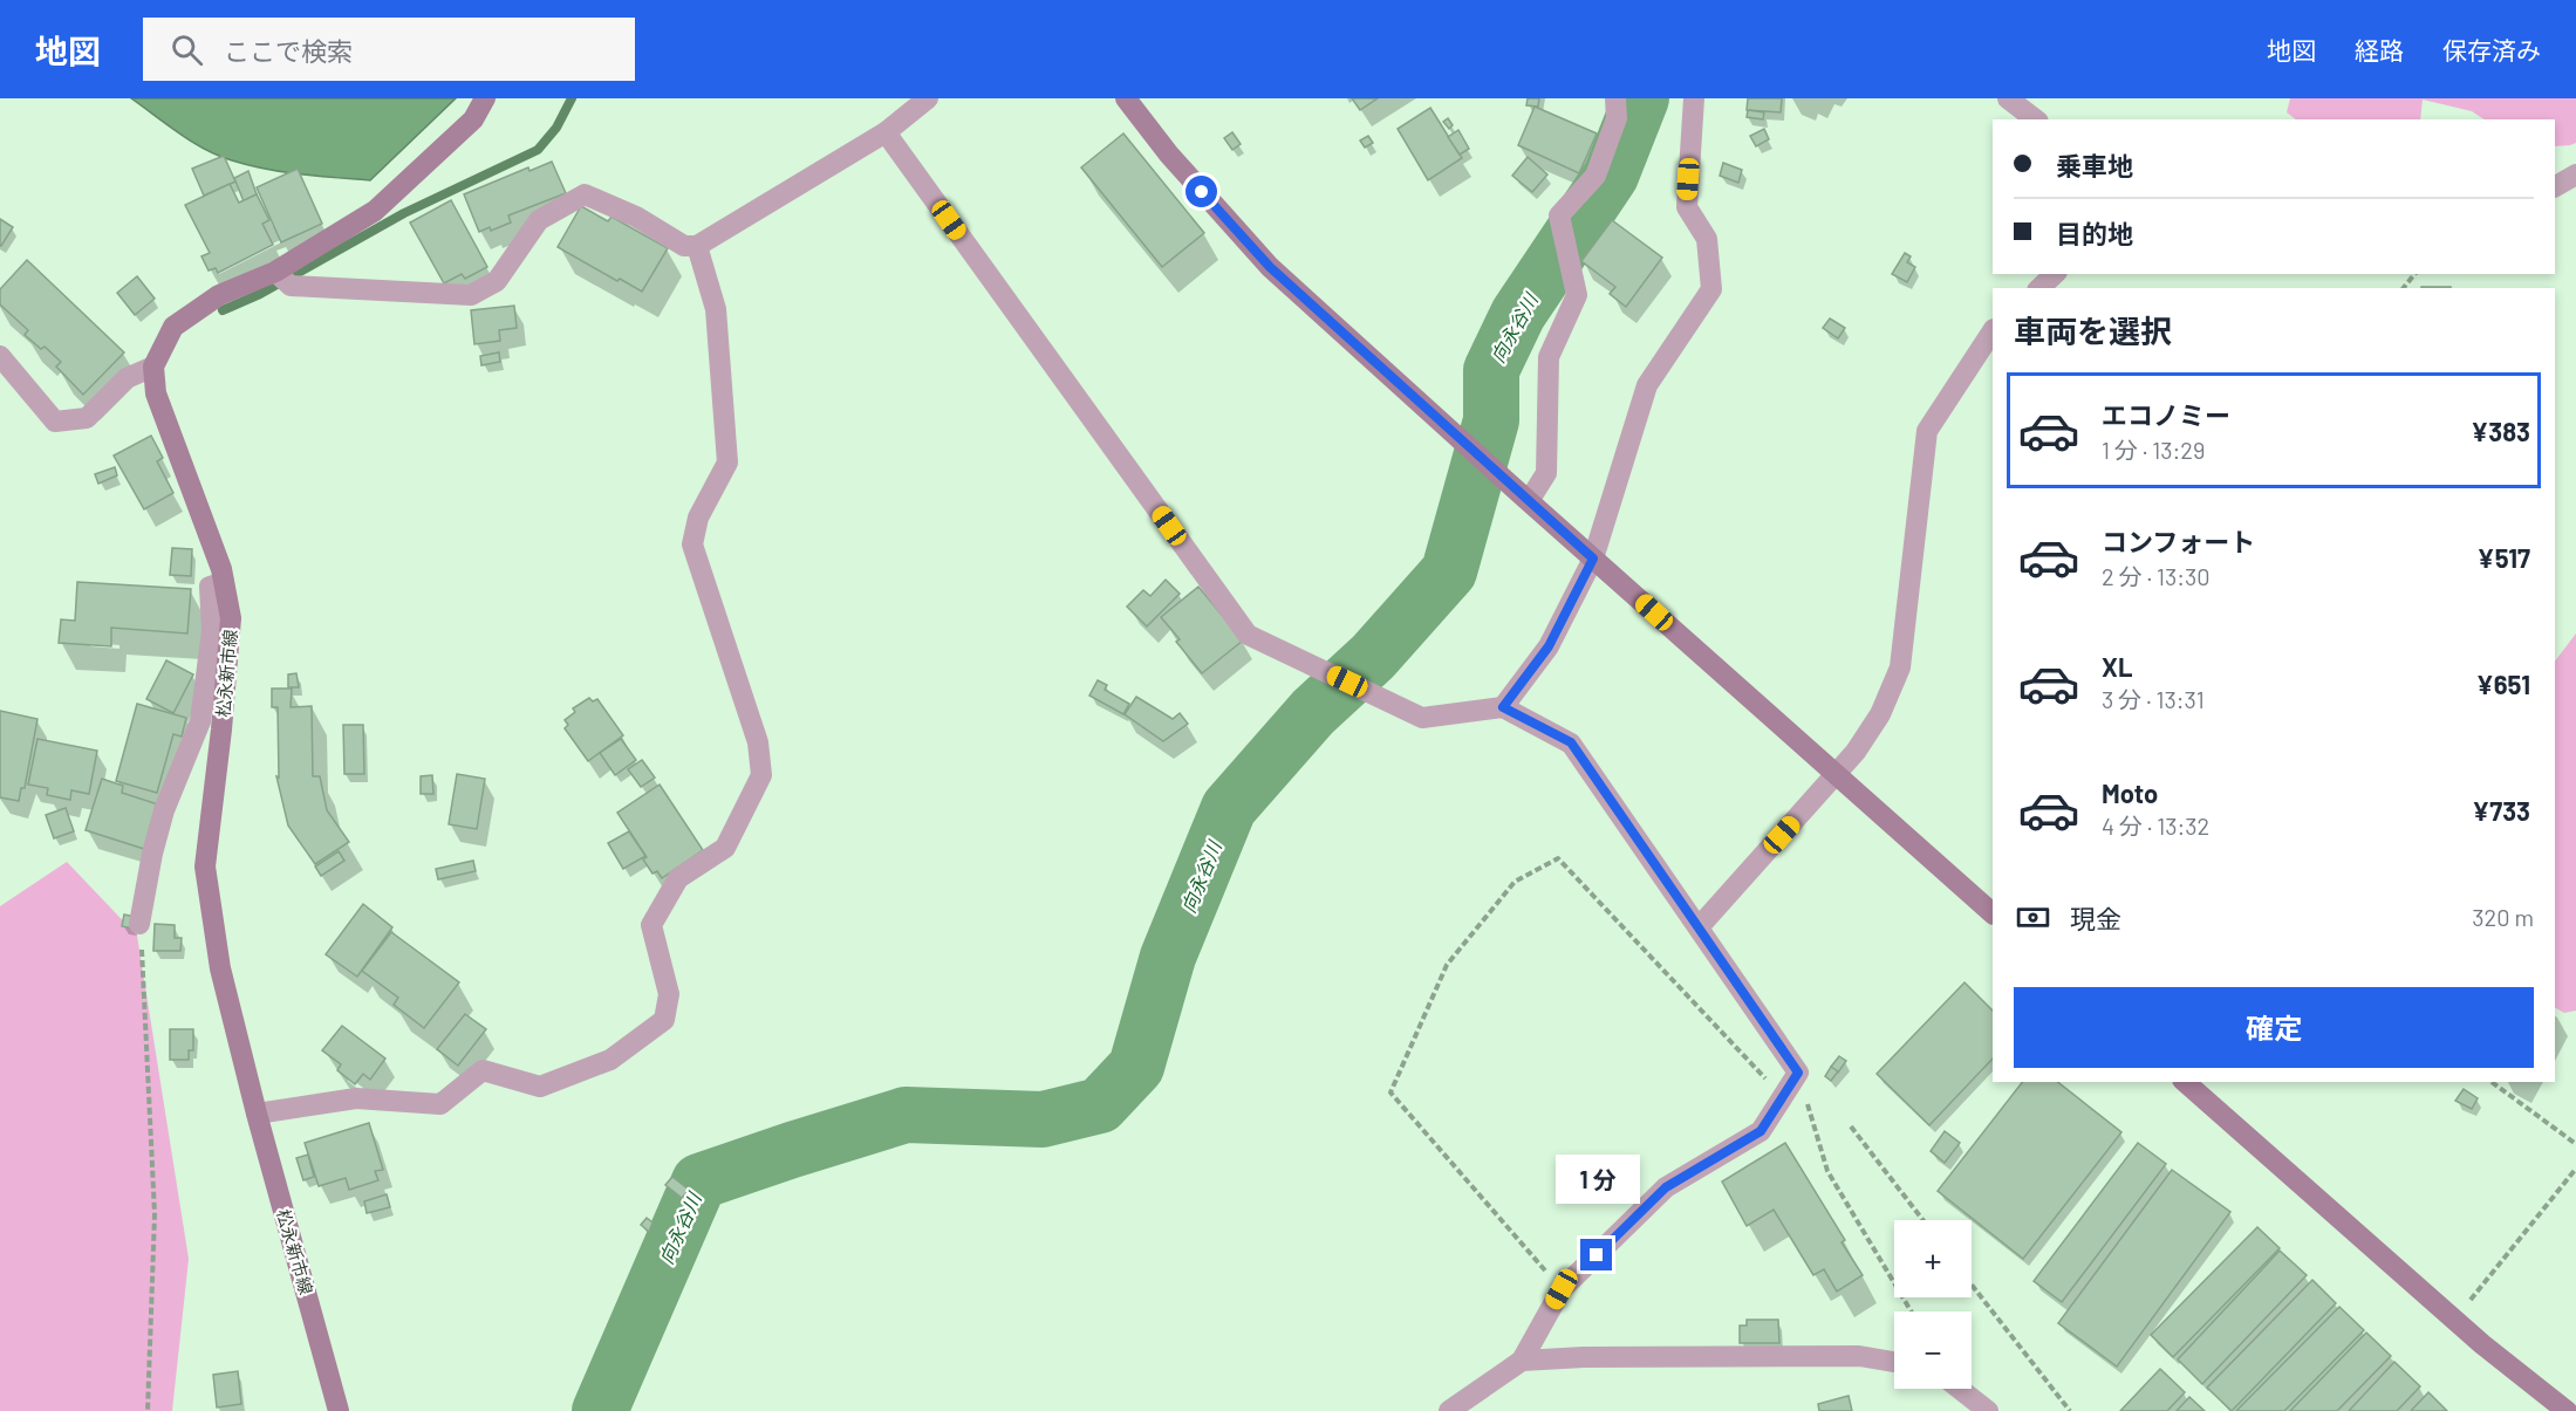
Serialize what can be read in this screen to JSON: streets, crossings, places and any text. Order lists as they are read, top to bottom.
{
  "streets": {
    "street": ["松永新市線"]
  },
  "water": ["向永谷川"],
  "page": {
    "header": "地図",
    "search": "ここで検索",
    "nav": ["地図", "経路", "保存済み"],
    "banner": ["乗車地", "目的地"],
    "heading": "車両を選択",
    "list": [
      {
        "name": "エコノミー",
        "note": "1 分 · 13:29",
        "value": "¥383"
      },
      {
        "name": "コンフォート",
        "note": "2 分 · 13:30",
        "value": "¥517"
      },
      {
        "name": "XL",
        "note": "3 分 · 13:31",
        "value": "¥651"
      },
      {
        "name": "Moto",
        "note": "4 分 · 13:32",
        "value": "¥733"
      }
    ],
    "pay": ["現金", "320 m"],
    "buttons": "確定",
    "bubble": "1 分",
    "map_buttons": ["+", "−"]
  }
}
